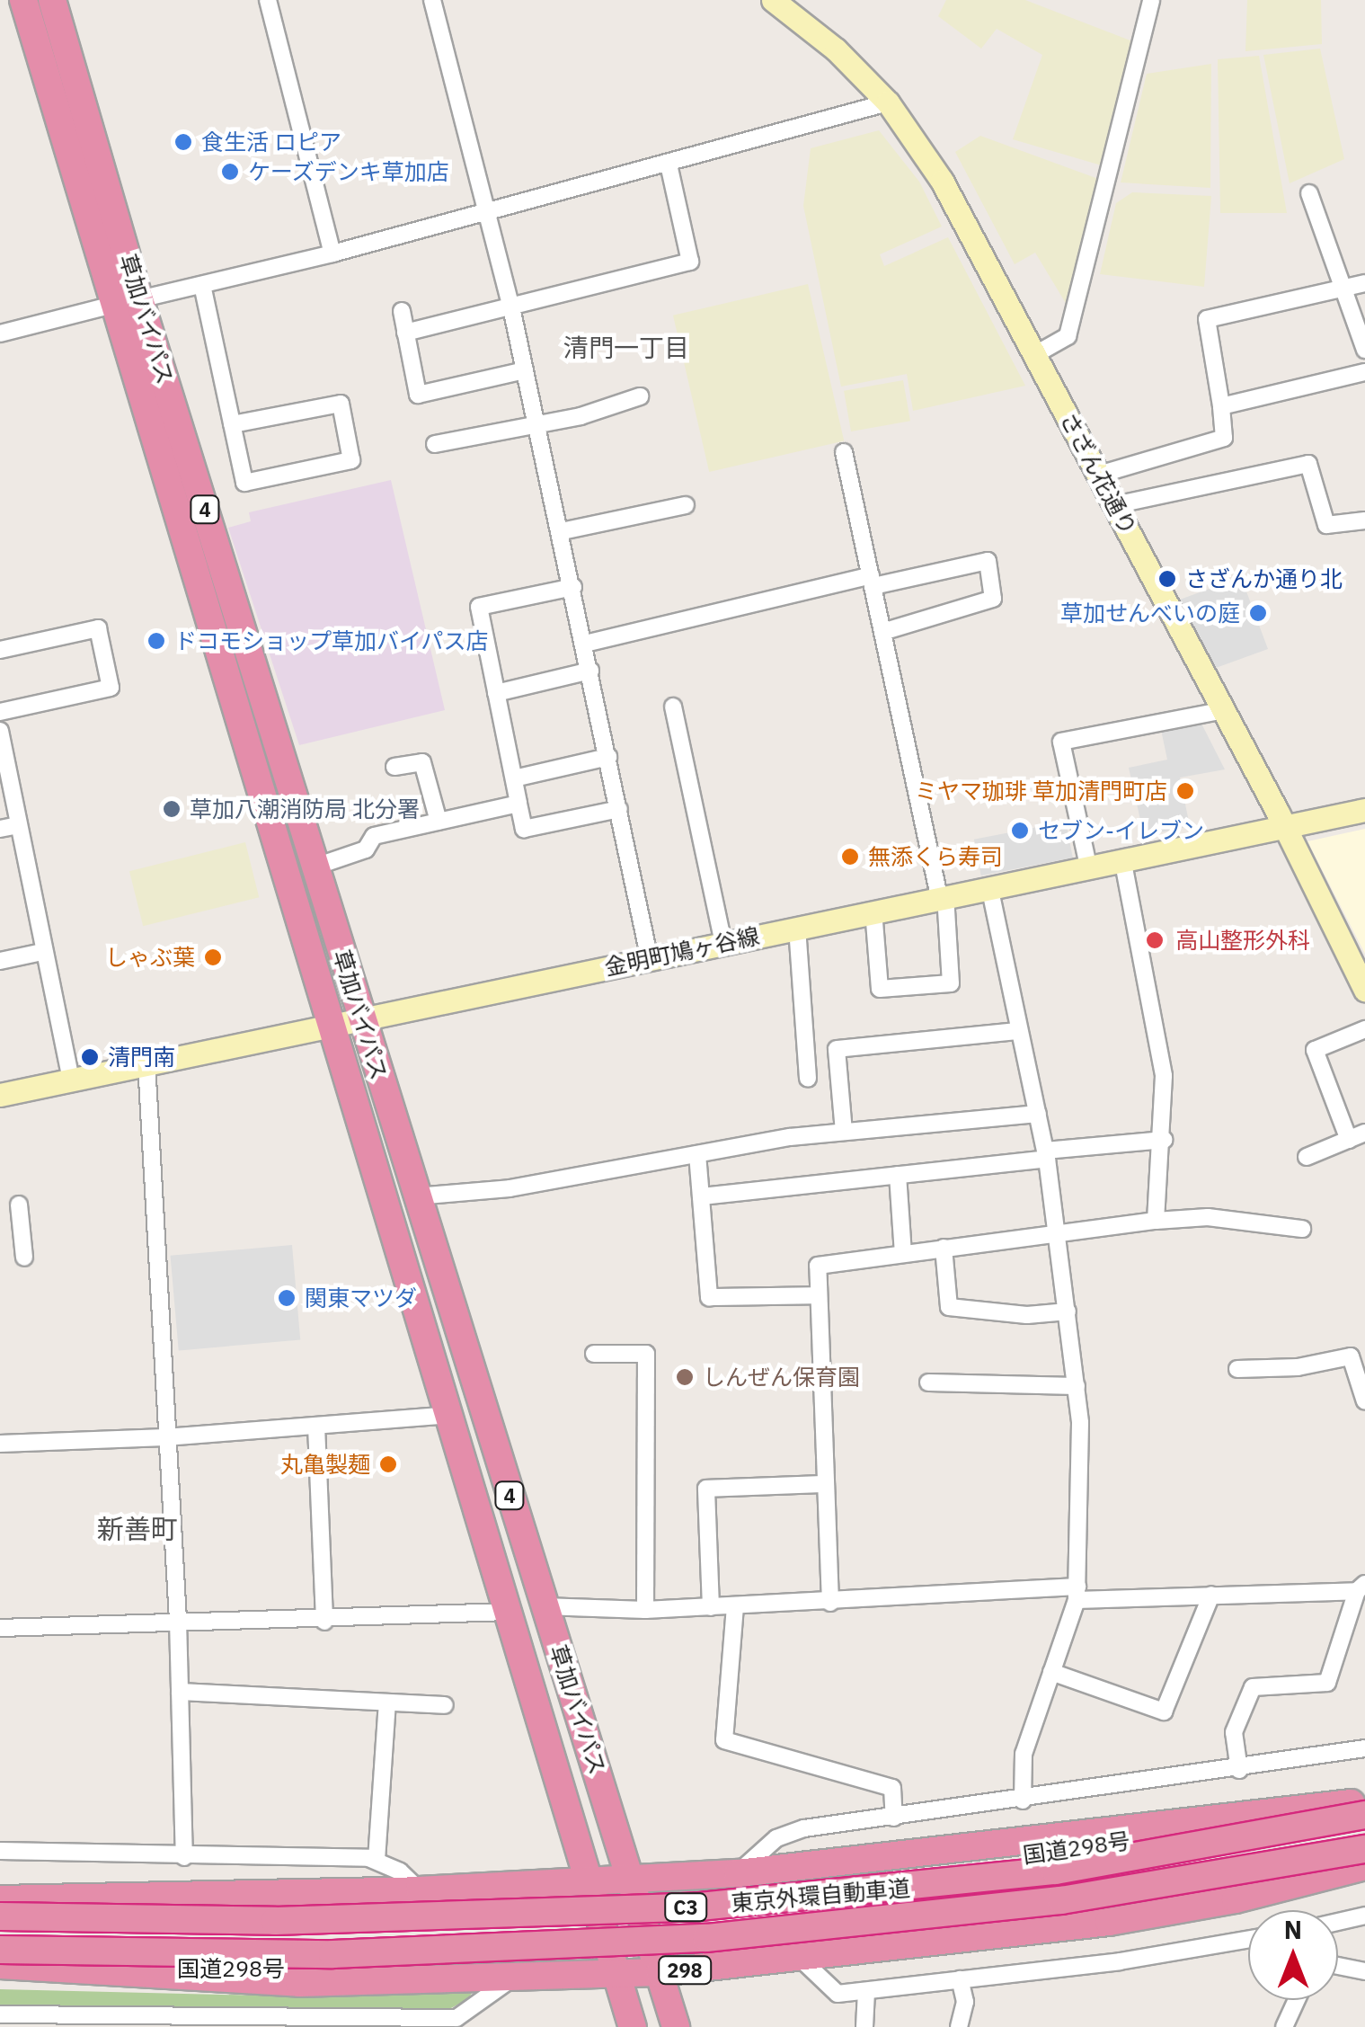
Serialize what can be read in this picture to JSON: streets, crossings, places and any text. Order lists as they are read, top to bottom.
{
  "streets": {
    "highway": [
      "草加バイパス",
      "4",
      "国道298号",
      "東京外環自動車道",
      "C3",
      "298"
    ],
    "main road": ["さざん花通り", "金明町鳩ヶ谷線"]
  },
  "crossings": [
    ["草加バイパス", "金明町鳩ヶ谷線"],
    ["草加バイパス", "298"],
    ["さざん花通り", "金明町鳩ヶ谷線"],
    ["国道298号", "東京外環自動車道"],
    ["国道298号", "298"],
    ["東京外環自動車道", "298"]
  ],
  "districts": ["清門一丁目", "新善町"],
  "places": [
    "食生活 ロピア",
    "ケーズデンキ草加店",
    "さざんか通り北",
    "草加せんべいの庭",
    "ドコモショップ草加バイパス店",
    "ミヤマ珈琲 草加清門町店",
    "草加八潮消防局 北分署",
    "セブン-イレブン",
    "無添くら寿司",
    "高山整形外科",
    "しゃぶ葉",
    "清門南",
    "関東マツダ",
    "しんぜん保育園",
    "丸亀製麺"
  ],
  "north": "top"
}
